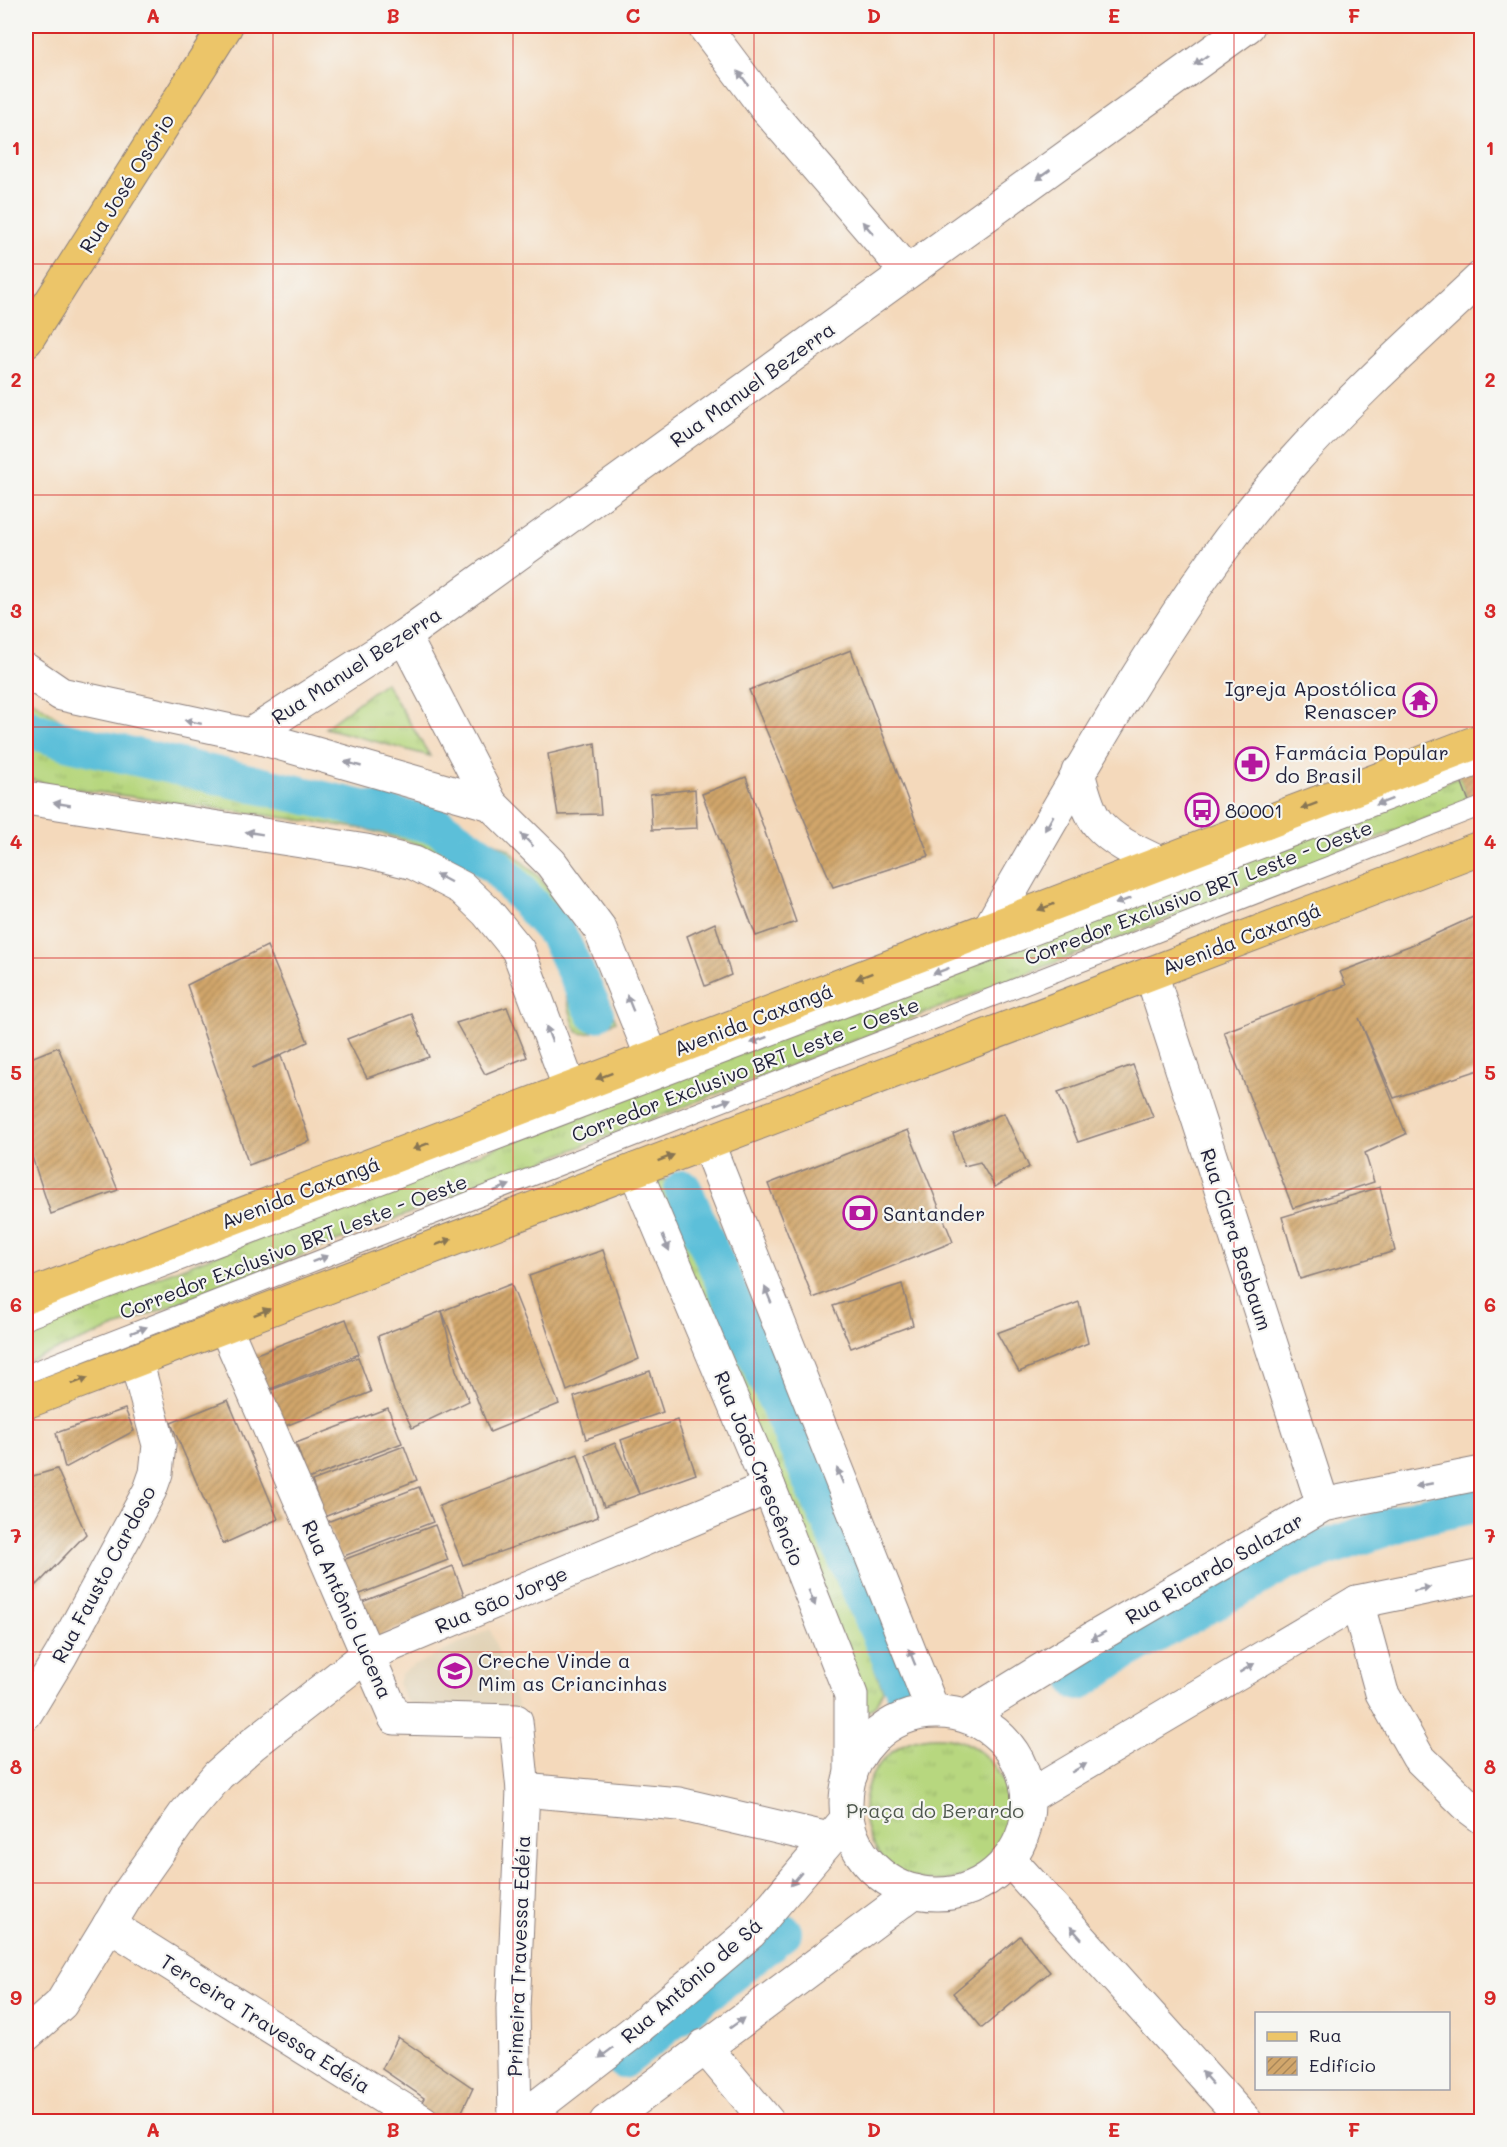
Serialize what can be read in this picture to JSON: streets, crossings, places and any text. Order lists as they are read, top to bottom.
{
  "streets": {
    "main road": ["Rua José Osório", "Avenida Caxangá"],
    "street": [
      "Rua Manuel Bezerra",
      "Rua Clara Basbaum",
      "Rua João Crescêncio",
      "Rua Ricardo Salazar",
      "Rua Fausto Cardoso",
      "Rua São Jorge",
      "Rua Antônio Lucena",
      "Primeira Travessa Edéia",
      "Rua Antônio de Sá",
      "Terceira Travessa Edéia"
    ],
    "lane": ["Corredor Exclusivo BRT Leste - Oeste"]
  },
  "crossings": [
    ["Avenida Caxangá", "Rua Clara Basbaum"],
    ["Avenida Caxangá", "Rua João Crescêncio"],
    ["Avenida Caxangá", "Rua Fausto Cardoso"],
    ["Avenida Caxangá", "Rua Antônio Lucena"],
    ["Rua Clara Basbaum", "Rua Ricardo Salazar"],
    ["Rua João Crescêncio", "Rua Ricardo Salazar"],
    ["Rua João Crescêncio", "Rua São Jorge"],
    ["Rua João Crescêncio", "Rua Antônio de Sá"],
    ["Rua Ricardo Salazar", "Rua Antônio de Sá"],
    ["Rua São Jorge", "Rua Antônio Lucena"],
    ["Rua São Jorge", "Terceira Travessa Edéia"],
    ["Rua Antônio Lucena", "Primeira Travessa Edéia"],
    ["Primeira Travessa Edéia", "Rua Antônio de Sá"]
  ],
  "parks": ["Praça do Berardo"],
  "places": {
    "temple": ["Igreja Apostólica Renascer"],
    "pharmacy": ["Farmácia Popular do Brasil"],
    "bus stop": ["80001"],
    "bank": ["Santander"],
    "school or university": ["Creche Vinde a Mim as Criancinhas"]
  },
  "legend": ["Rua", "Edifício"],
  "grid": {
    "columns": [
      "A",
      "B",
      "C",
      "D",
      "E",
      "F"
    ],
    "rows": [
      "1",
      "2",
      "3",
      "4",
      "5",
      "6",
      "7",
      "8",
      "9"
    ]
  }
}
